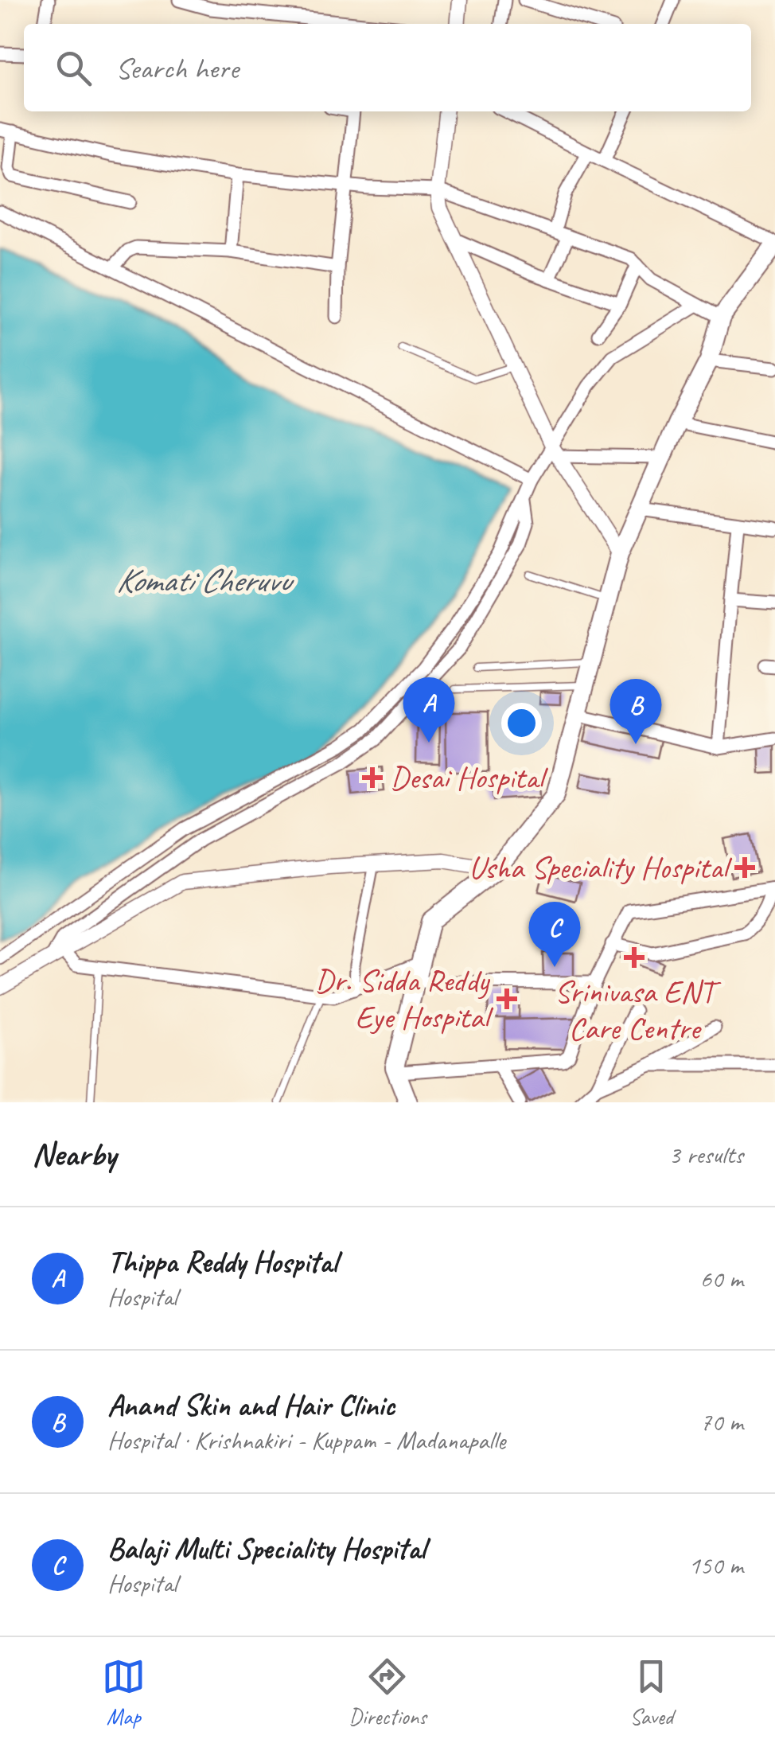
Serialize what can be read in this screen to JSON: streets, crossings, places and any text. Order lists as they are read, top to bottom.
{
  "water": ["Komati Cheruvu"],
  "places": {
    "health": [
      "Desai Hospital",
      "Usha Speciality Hospital",
      "Srinivasa ENT Care Centre",
      "Dr. Sidda Reddy Eye Hospital"
    ]
  },
  "page": {
    "search": "Search here",
    "pins": ["A", "B", "C"],
    "heading": ["Nearby", "3 results"],
    "list": [
      {
        "mark": "A",
        "name": "Thippa Reddy Hospital",
        "note": "Hospital",
        "value": "60 m"
      },
      {
        "mark": "B",
        "name": "Anand Skin and Hair Clinic",
        "note": "Hospital · Krishnakiri - Kuppam - Madanapalle",
        "value": "70 m"
      },
      {
        "mark": "C",
        "name": "Balaji Multi Speciality Hospital",
        "note": "Hospital",
        "value": "150 m"
      }
    ],
    "nav": ["Map", "Directions", "Saved"]
  }
}
